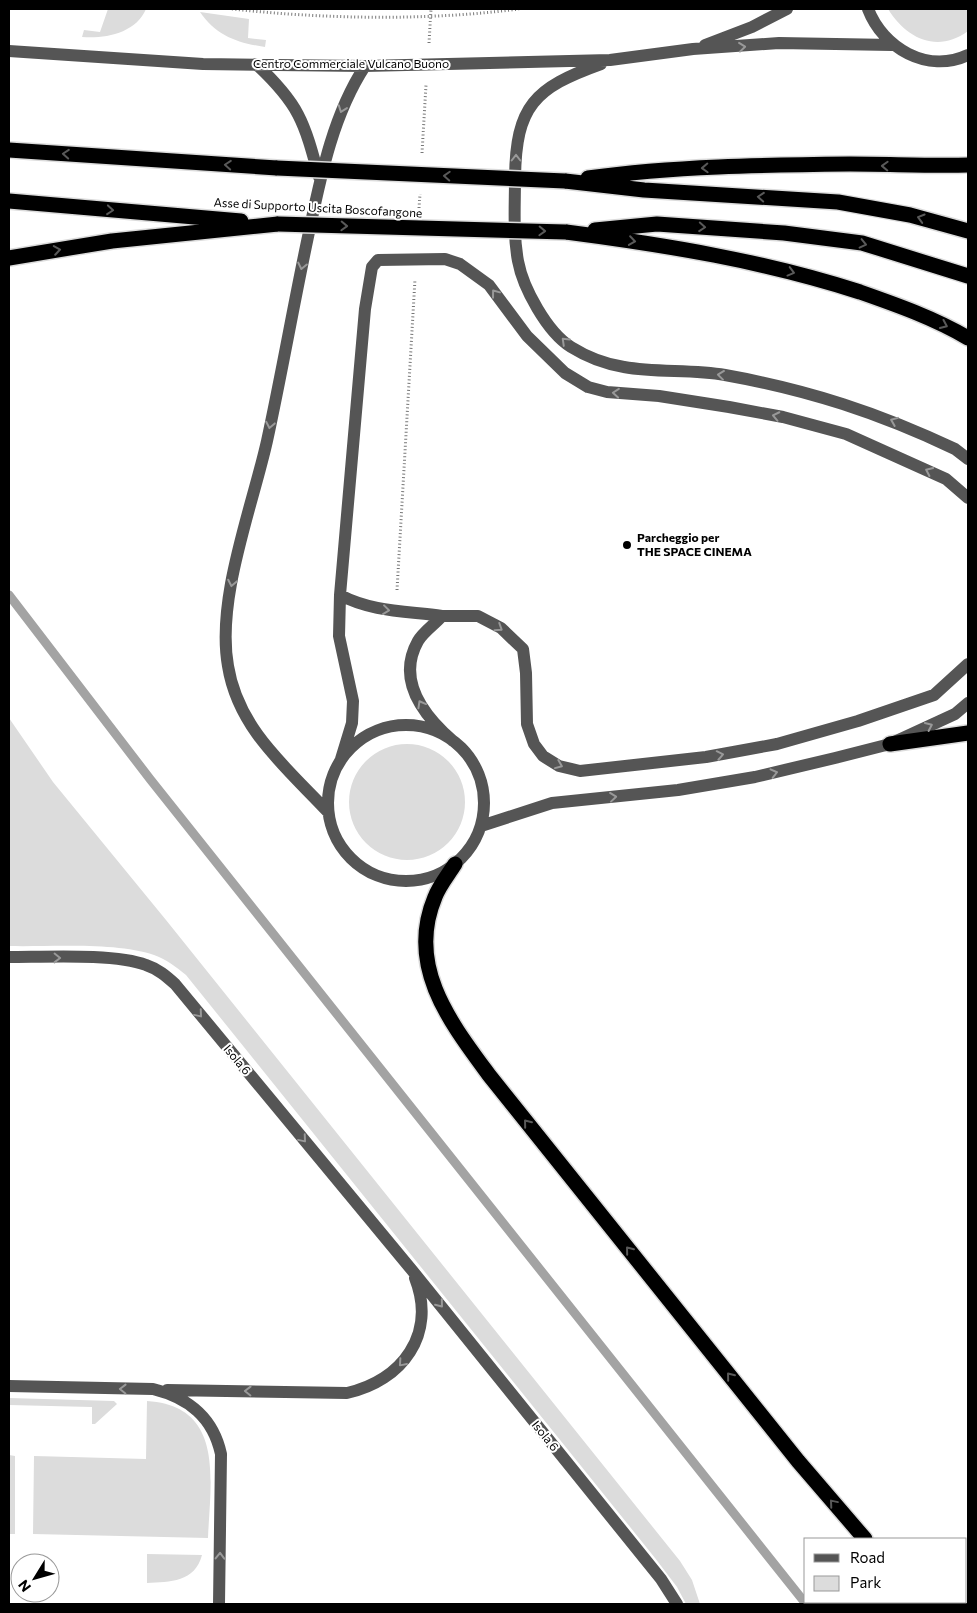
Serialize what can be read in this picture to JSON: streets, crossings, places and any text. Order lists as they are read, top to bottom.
{
  "streets": {
    "highway": ["Asse di Supporto Uscita Boscofangone"],
    "street": ["Centro Commerciale Vulcano Buono", "Isola 6"]
  },
  "places": ["Parcheggio per THE SPACE CINEMA"],
  "legend": ["Road", "Park"],
  "north": "bottom left"
}
